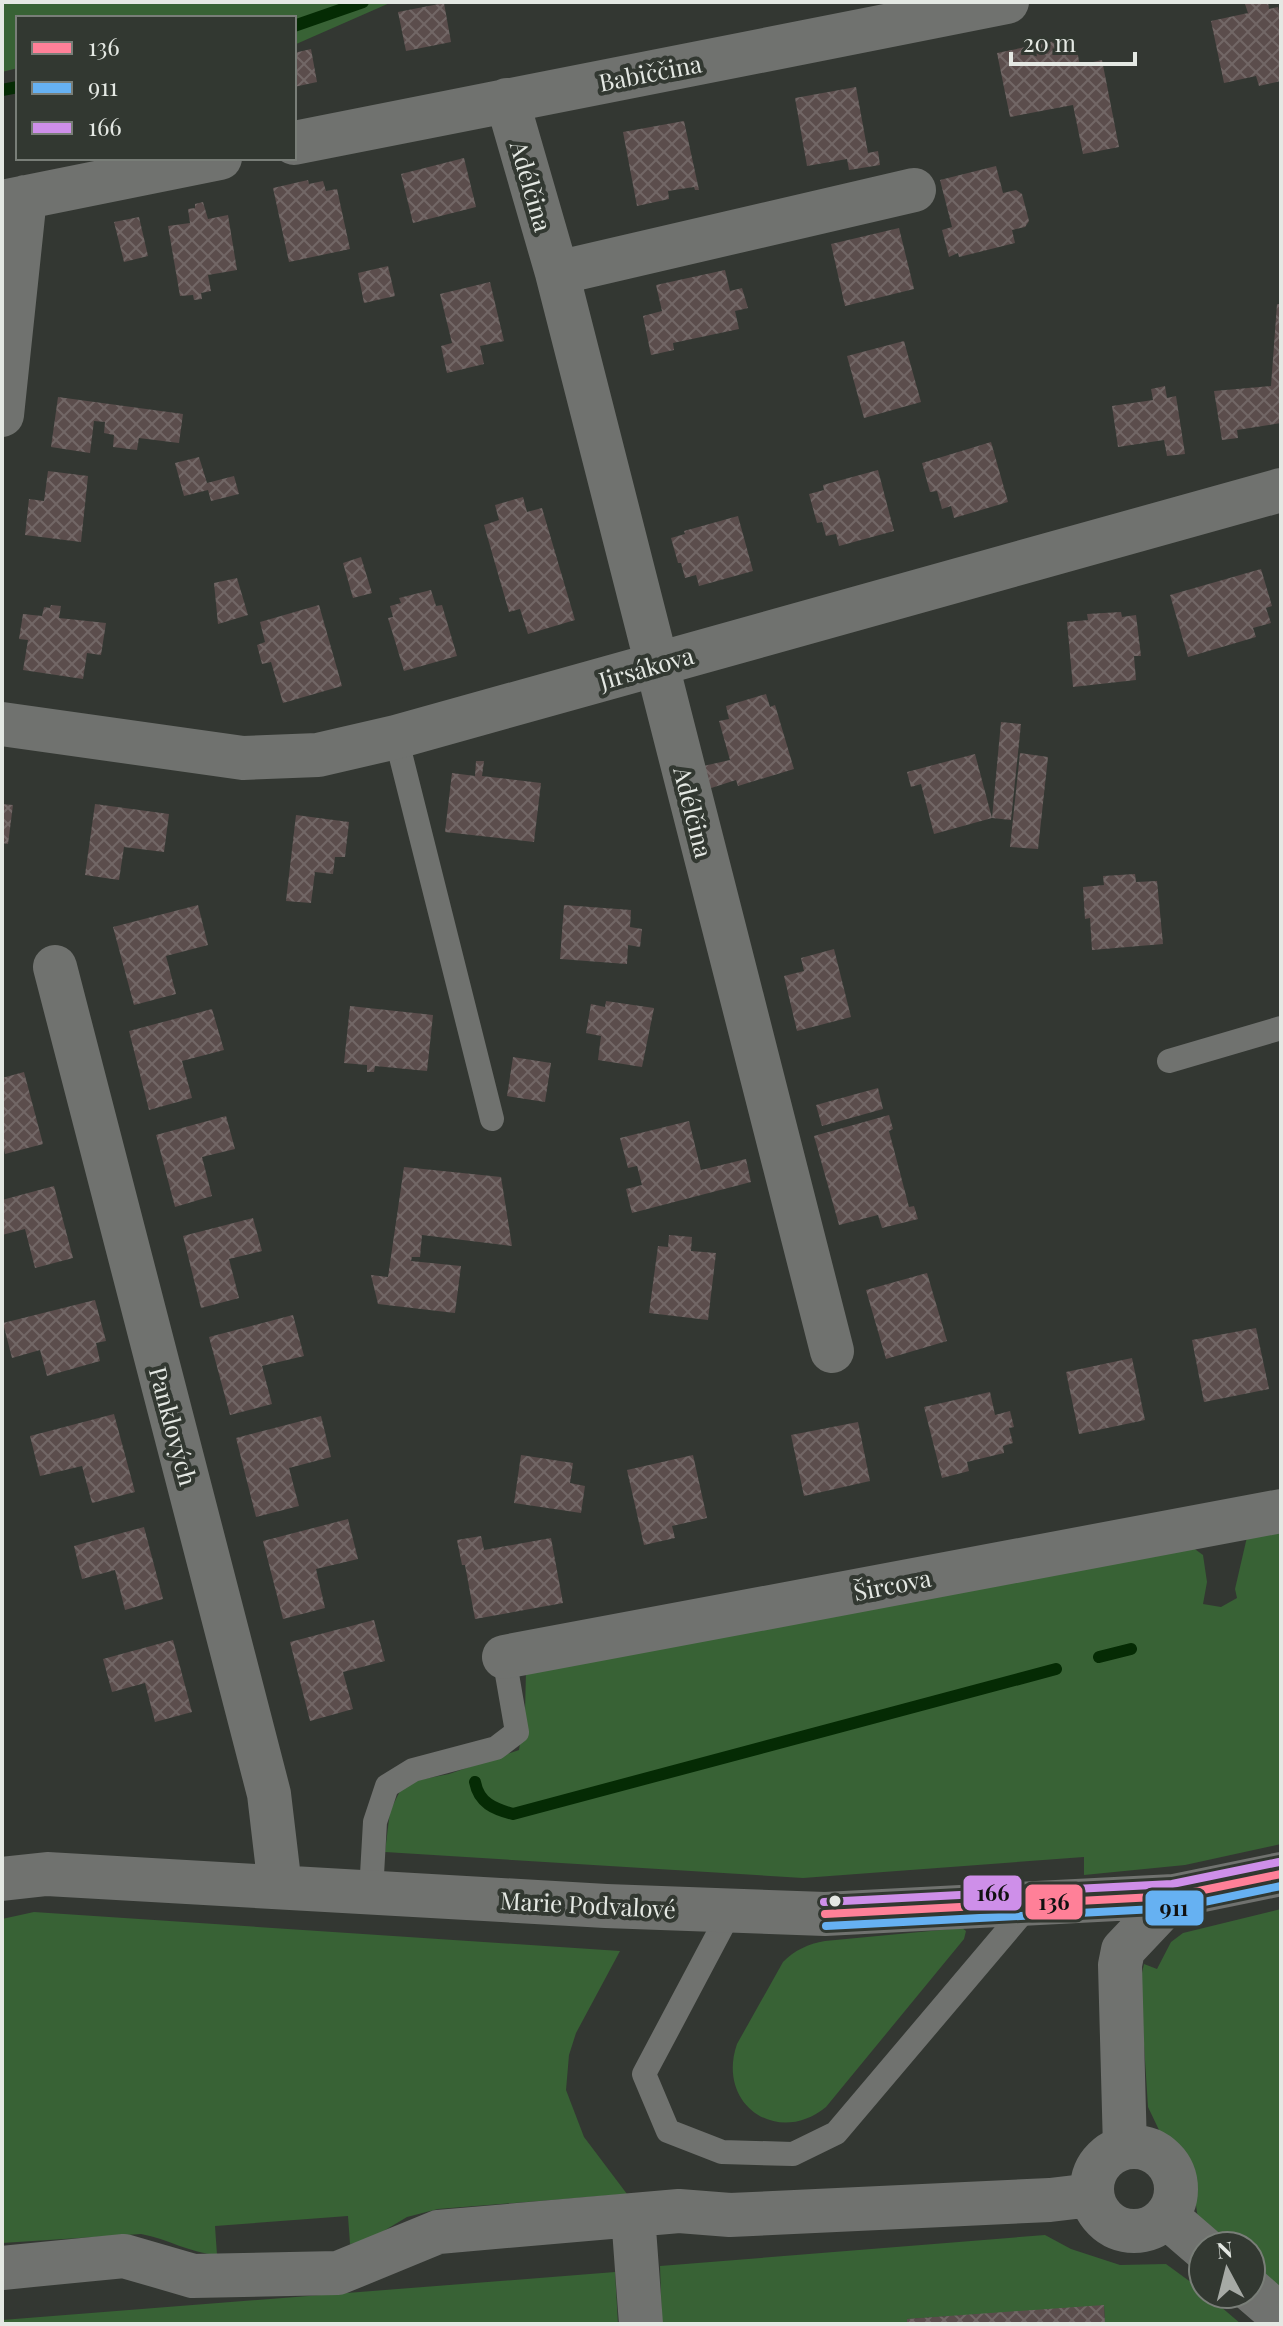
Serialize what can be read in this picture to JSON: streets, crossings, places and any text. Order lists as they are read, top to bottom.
{
  "streets": {
    "street": [
      "Babiččina",
      "Adélčina",
      "Jirsákova",
      "Panklových",
      "Šircova",
      "Marie Podvalové"
    ]
  },
  "crossings": [
    ["Babiččina", "Adélčina"],
    ["Adélčina", "Jirsákova"],
    ["Panklových", "Marie Podvalové"]
  ],
  "lines": ["transit line 166", "transit line 136", "transit line 911"],
  "legend": ["136", "911", "166"],
  "scale_bar": "20 m",
  "north": "top"
}
